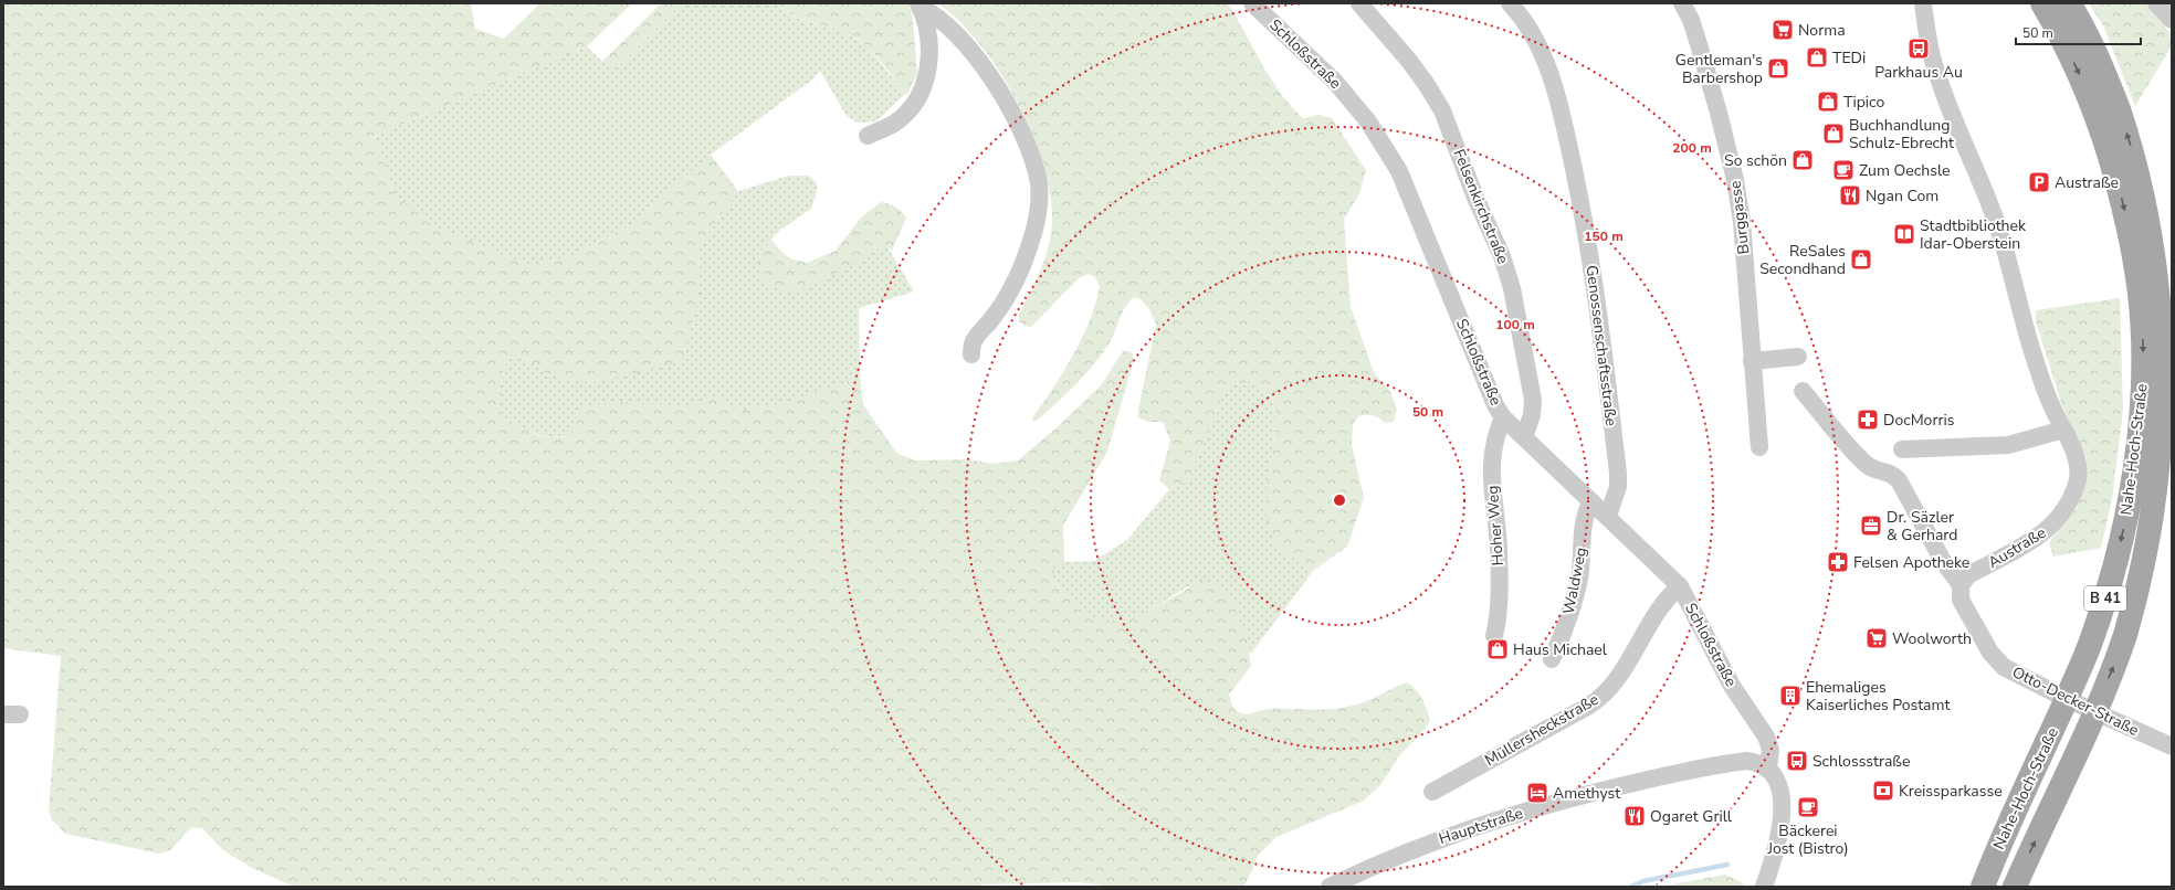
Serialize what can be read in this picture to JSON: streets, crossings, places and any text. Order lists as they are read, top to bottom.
{
  "streets": {
    "main road": ["Nahe-Hoch-Straße", "B 41"],
    "street": [
      "Schloßstraße",
      "Felsenkirchstraße",
      "Burggasse",
      "Genossenschaftsstraße",
      "Hoher Weg",
      "Austraße",
      "Waldweg",
      "Otto-Decker-Straße",
      "Müllersheckstraße",
      "Hauptstraße"
    ]
  },
  "crossings": [
    ["Schloßstraße", "Felsenkirchstraße"],
    ["Schloßstraße", "Genossenschaftsstraße"],
    ["Schloßstraße", "Hoher Weg"],
    ["Schloßstraße", "Waldweg"],
    ["Schloßstraße", "Müllersheckstraße"],
    ["Schloßstraße", "Hauptstraße"],
    ["Nahe-Hoch-Straße", "Otto-Decker-Straße"],
    ["Austraße", "Otto-Decker-Straße"]
  ],
  "places": {
    "supermarket": ["Norma", "Woolworth"],
    "bus stop": ["Parkhaus Au", "Schlossstraße"],
    "shop": [
      "TEDi",
      "Gentleman's Barbershop",
      "Tipico",
      "Buchhandlung Schulz-Ebrecht",
      "So schön",
      "ReSales Secondhand",
      "Haus Michael"
    ],
    "cafe": ["Zum Oechsle", "Bäckerei Jost (Bistro)"],
    "parking": ["Austraße"],
    "restaurant": ["Ngan Com", "Ogaret Grill"],
    "library": ["Stadtbibliothek Idar-Oberstein"],
    "pharmacy": ["DocMorris", "Felsen Apotheke"],
    "office": ["Dr. Säzler & Gerhard"],
    "building": ["Ehemaliges Kaiserliches Postamt"],
    "bank": ["Kreissparkasse"],
    "hotel": ["Amethyst"]
  },
  "scale_bar": "50 m",
  "rings": [
    "200 m",
    "150 m",
    "100 m",
    "50 m"
  ]
}
